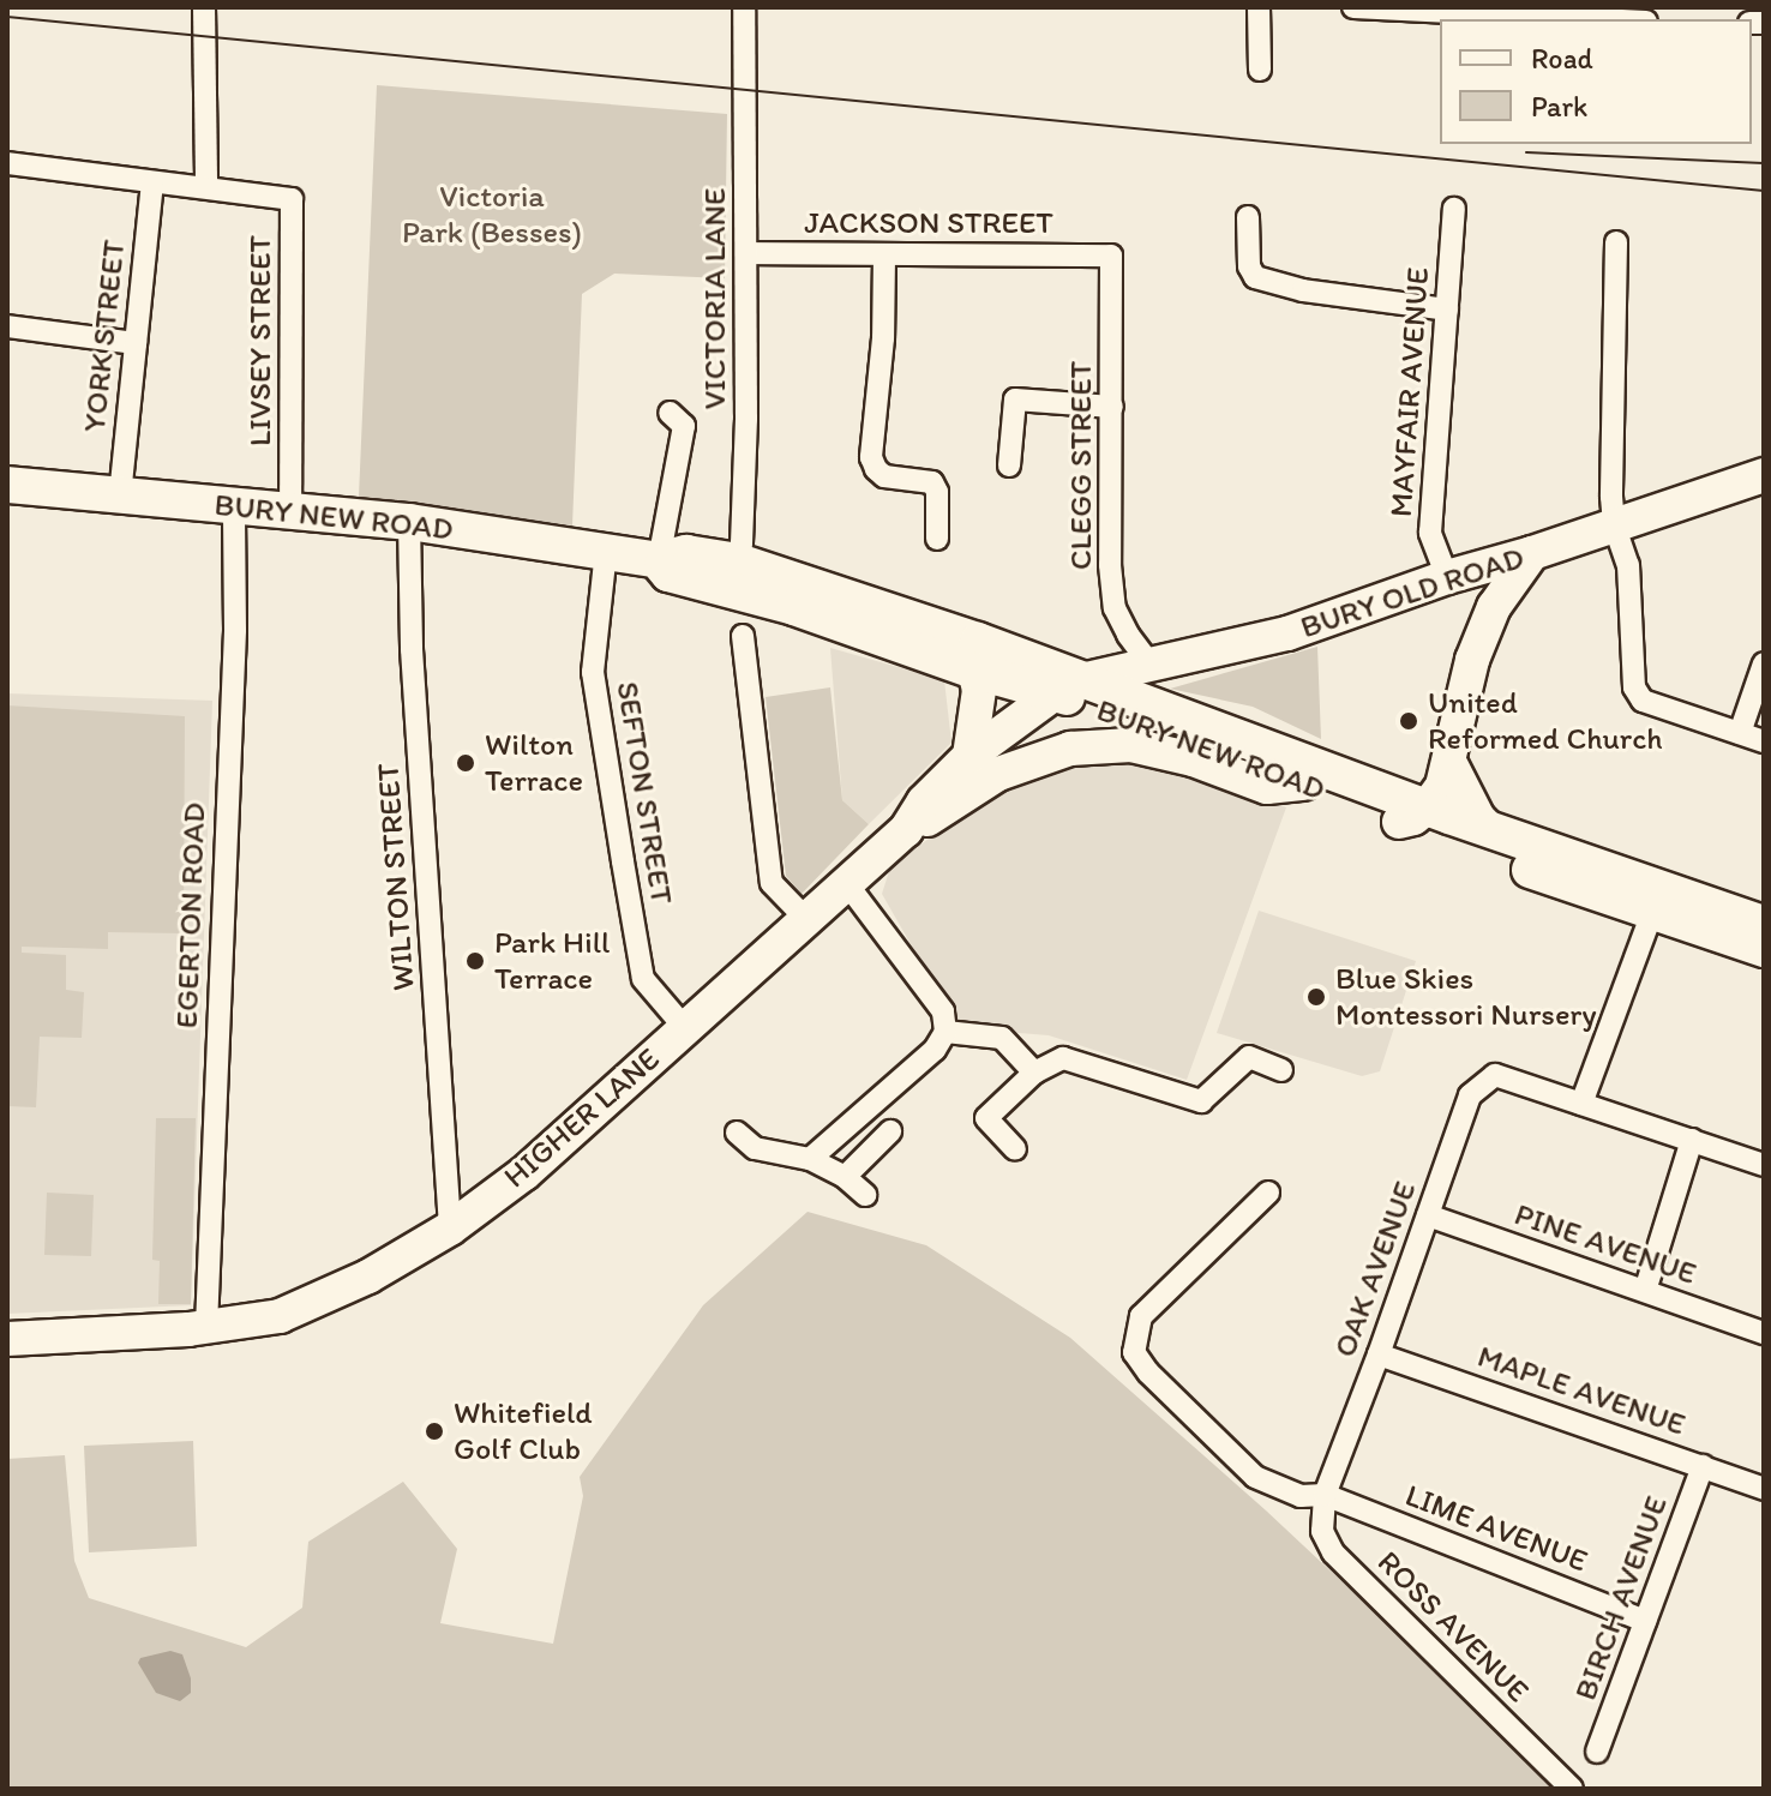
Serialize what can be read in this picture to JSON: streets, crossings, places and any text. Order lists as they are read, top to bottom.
{
  "streets": {
    "highway": ["BURY NEW ROAD"],
    "main road": ["BURY OLD ROAD", "HIGHER LANE"],
    "street": [
      "JACKSON STREET",
      "VICTORIA LANE",
      "YORK STREET",
      "LIVSEY STREET",
      "MAYFAIR AVENUE",
      "CLEGG STREET",
      "SEFTON STREET",
      "WILTON STREET",
      "EGERTON ROAD",
      "PINE AVENUE",
      "OAK AVENUE",
      "MAPLE AVENUE",
      "LIME AVENUE",
      "BIRCH AVENUE",
      "ROSS AVENUE"
    ]
  },
  "crossings": [
    ["JACKSON STREET", "VICTORIA LANE"],
    ["JACKSON STREET", "CLEGG STREET"],
    ["VICTORIA LANE", "BURY NEW ROAD"],
    ["YORK STREET", "LIVSEY STREET"],
    ["YORK STREET", "BURY NEW ROAD"],
    ["LIVSEY STREET", "BURY NEW ROAD"],
    ["MAYFAIR AVENUE", "BURY OLD ROAD"],
    ["CLEGG STREET", "BURY OLD ROAD"],
    ["BURY NEW ROAD", "BURY OLD ROAD"],
    ["BURY NEW ROAD", "SEFTON STREET"],
    ["BURY NEW ROAD", "WILTON STREET"],
    ["BURY NEW ROAD", "EGERTON ROAD"],
    ["BURY NEW ROAD", "HIGHER LANE"],
    ["BURY OLD ROAD", "HIGHER LANE"],
    ["SEFTON STREET", "HIGHER LANE"],
    ["WILTON STREET", "HIGHER LANE"],
    ["EGERTON ROAD", "HIGHER LANE"],
    ["PINE AVENUE", "OAK AVENUE"],
    ["OAK AVENUE", "MAPLE AVENUE"],
    ["OAK AVENUE", "LIME AVENUE"],
    ["OAK AVENUE", "ROSS AVENUE"],
    ["MAPLE AVENUE", "BIRCH AVENUE"],
    ["LIME AVENUE", "BIRCH AVENUE"],
    ["LIME AVENUE", "ROSS AVENUE"]
  ],
  "parks": ["Victoria Park (Besses)"],
  "places": [
    "United Reformed Church",
    "Wilton Terrace",
    "Park Hill Terrace",
    "Blue Skies Montessori Nursery",
    "Whitefield Golf Club"
  ],
  "legend": ["Road", "Park"]
}
